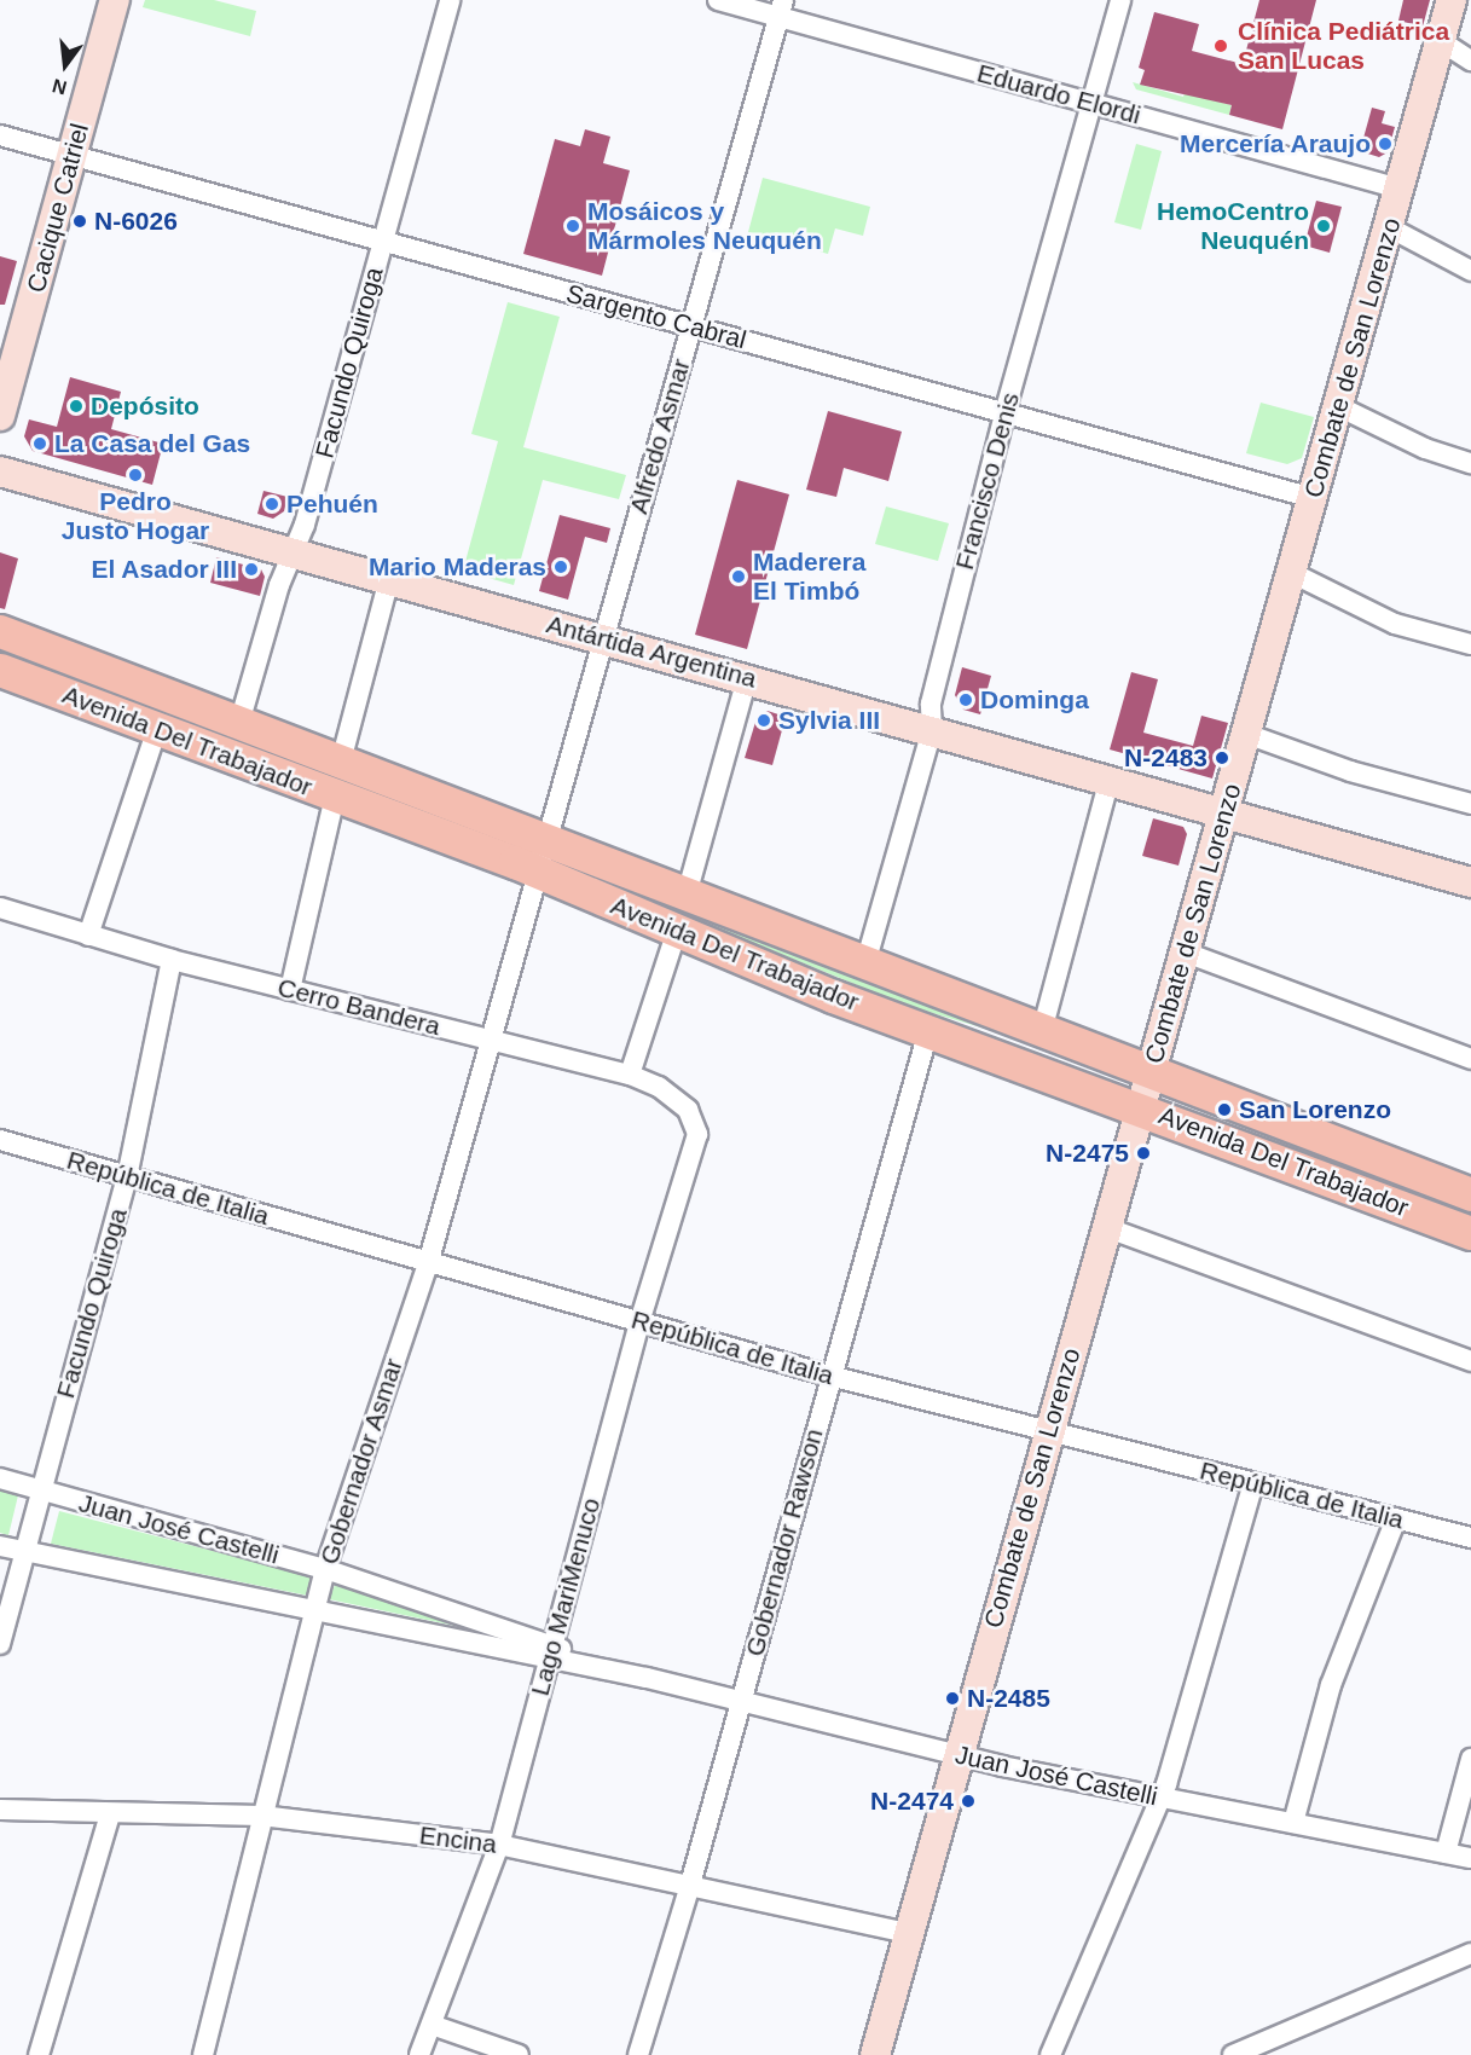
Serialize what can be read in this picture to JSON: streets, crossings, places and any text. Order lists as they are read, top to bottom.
{
  "streets": {
    "main road": [
      "Cacique Catriel",
      "Combate de San Lorenzo",
      "Antártida Argentina",
      "Avenida Del Trabajador"
    ],
    "street": [
      "Eduardo Elordi",
      "Sargento Cabral",
      "Facundo Quiroga",
      "Alfredo Asmar",
      "Francisco Denis",
      "Cerro Bandera",
      "República de Italia",
      "Gobernador Asmar",
      "Juan José Castelli",
      "Gobernador Rawson",
      "Lago MariMenuco",
      "Encina"
    ]
  },
  "crossings": [
    ["Eduardo Elordi", "Combate de San Lorenzo"],
    ["Eduardo Elordi", "Alfredo Asmar"],
    ["Eduardo Elordi", "Francisco Denis"],
    ["Cacique Catriel", "Sargento Cabral"],
    ["Sargento Cabral", "Combate de San Lorenzo"],
    ["Sargento Cabral", "Facundo Quiroga"],
    ["Sargento Cabral", "Alfredo Asmar"],
    ["Sargento Cabral", "Francisco Denis"],
    ["Combate de San Lorenzo", "Antártida Argentina"],
    ["Combate de San Lorenzo", "Avenida Del Trabajador"],
    ["Combate de San Lorenzo", "República de Italia"],
    ["Combate de San Lorenzo", "Juan José Castelli"],
    ["Combate de San Lorenzo", "Encina"],
    ["Facundo Quiroga", "Antártida Argentina"],
    ["Facundo Quiroga", "Avenida Del Trabajador"],
    ["Facundo Quiroga", "Cerro Bandera"],
    ["Facundo Quiroga", "República de Italia"],
    ["Facundo Quiroga", "Juan José Castelli"],
    ["Alfredo Asmar", "Antártida Argentina"],
    ["Alfredo Asmar", "Avenida Del Trabajador"],
    ["Alfredo Asmar", "Gobernador Asmar"],
    ["Francisco Denis", "Antártida Argentina"],
    ["Francisco Denis", "Avenida Del Trabajador"],
    ["Avenida Del Trabajador", "Gobernador Asmar"],
    ["Avenida Del Trabajador", "Gobernador Rawson"],
    ["Cerro Bandera", "Gobernador Asmar"],
    ["Cerro Bandera", "Lago MariMenuco"],
    ["República de Italia", "Gobernador Asmar"],
    ["República de Italia", "Gobernador Rawson"],
    ["República de Italia", "Lago MariMenuco"],
    ["Gobernador Asmar", "Juan José Castelli"],
    ["Gobernador Asmar", "Encina"],
    ["Juan José Castelli", "Gobernador Rawson"],
    ["Juan José Castelli", "Lago MariMenuco"],
    ["Gobernador Rawson", "Encina"],
    ["Lago MariMenuco", "Encina"]
  ],
  "places": [
    "Clínica Pediátrica San Lucas",
    "Mercería Araujo",
    "N-6026",
    "Mosáicos y Mármoles Neuquén",
    "HemoCentro Neuquén",
    "Depósito",
    "La Casa del Gas",
    "Pedro Justo Hogar",
    "Pehuén",
    "Mario Maderas",
    "El Asador III",
    "Maderera El Timbó",
    "Dominga",
    "Sylvia III",
    "N-2483",
    "San Lorenzo",
    "N-2475",
    "N-2485",
    "N-2474"
  ],
  "north": "bottom"
}
